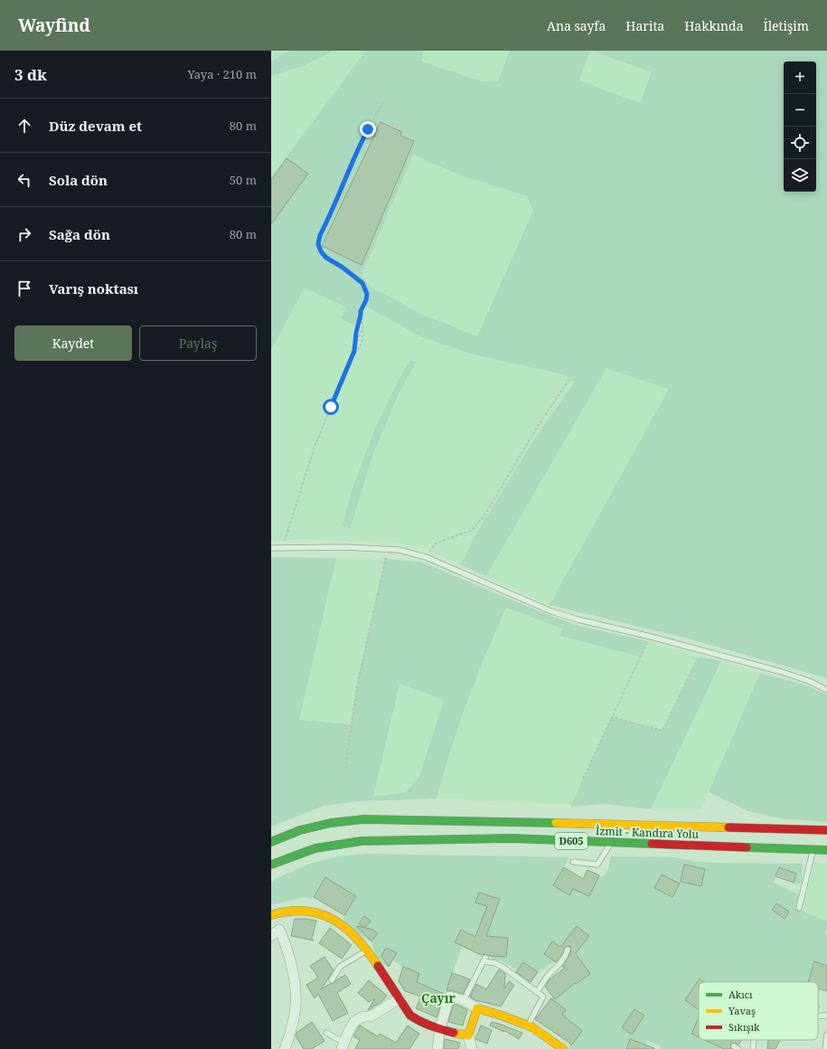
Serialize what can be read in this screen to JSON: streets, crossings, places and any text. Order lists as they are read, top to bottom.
{
  "streets": {
    "main road": ["İzmit - Kandıra Yolu", "D605"]
  },
  "districts": ["Çayır"],
  "legend": ["Akıcı", "Yavaş", "Sıkışık"],
  "page": {
    "header": "Wayfind",
    "nav": [
      "Ana sayfa",
      "Harita",
      "Hakkında",
      "İletişim"
    ],
    "heading": ["3 dk", "Yaya · 210 m"],
    "map_buttons": ["+", "−"],
    "list": [
      ["Düz devam et", "80 m"],
      ["Sola dön", "50 m"],
      ["Sağa dön", "80 m"],
      "Varış noktası"
    ],
    "buttons": ["Kaydet", "Paylaş"]
  }
}
